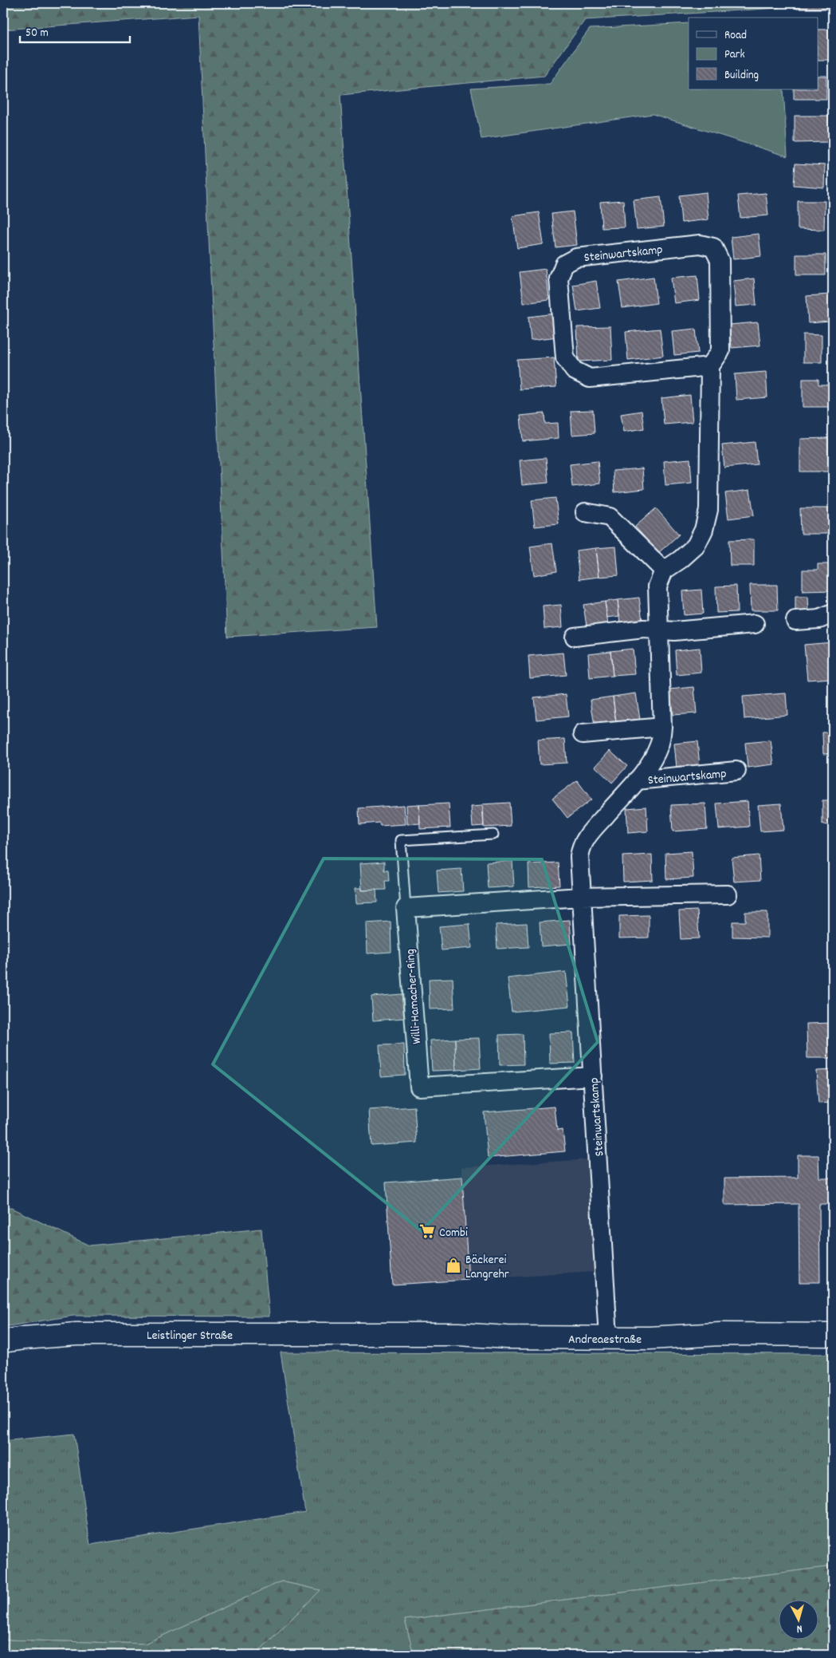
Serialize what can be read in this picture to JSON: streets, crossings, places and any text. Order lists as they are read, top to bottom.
{
  "streets": {
    "street": [
      "Steinwartskamp",
      "Willi-Hamacher-Ring",
      "Leistlinger Straße",
      "Andreaestraße"
    ]
  },
  "crossings": [
    ["Steinwartskamp", "Willi-Hamacher-Ring"],
    ["Steinwartskamp", "Andreaestraße"],
    ["Leistlinger Straße", "Andreaestraße"]
  ],
  "places": {
    "supermarket": ["Combi"],
    "shop": ["Bäckerei Langrehr"]
  },
  "legend": ["Road", "Park", "Building"],
  "scale_bar": "50 m",
  "north": "bottom"
}
